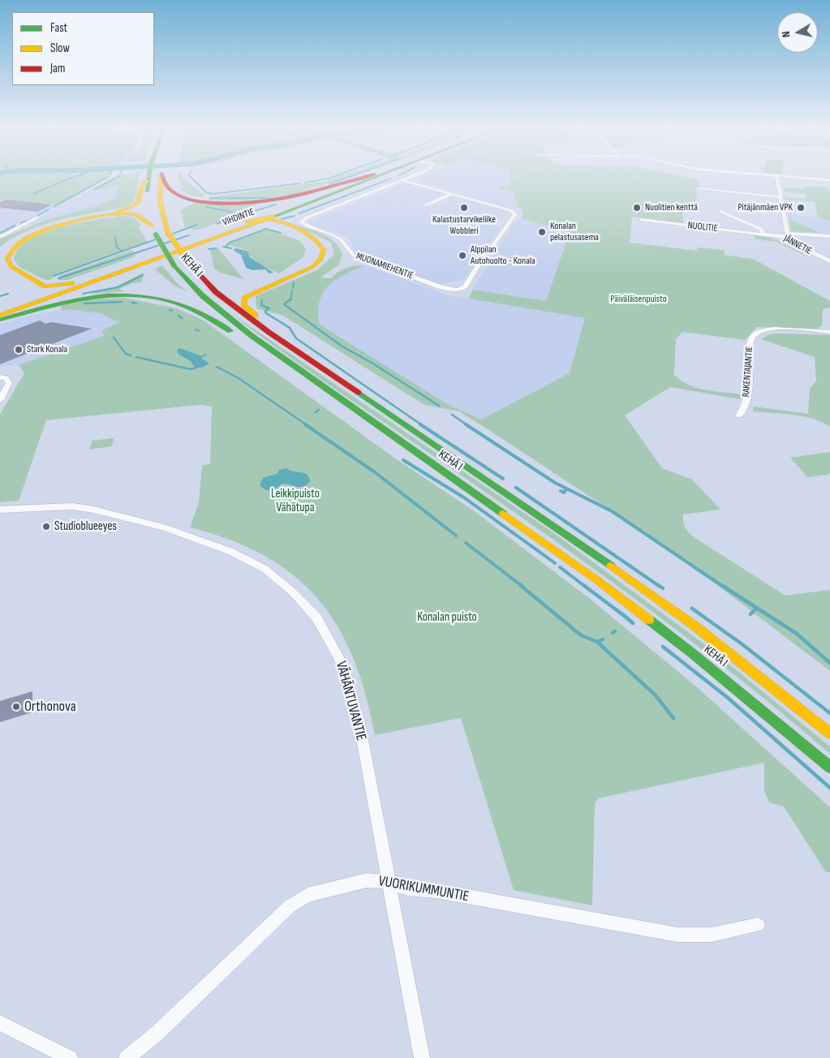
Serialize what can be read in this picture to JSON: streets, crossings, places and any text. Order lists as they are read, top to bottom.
{
  "streets": {
    "main road": ["VIHDINTIE", "KEHÄ I"],
    "street": [
      "NUOLITIE",
      "JÄNNETIE",
      "MUONAMIEHENTIE",
      "RAKENTAJANTIE",
      "VÄHÄNTUVANTIE",
      "VUORIKUMMUNTIE"
    ]
  },
  "crossings": [
    ["NUOLITIE", "JÄNNETIE"],
    ["VÄHÄNTUVANTIE", "VUORIKUMMUNTIE"]
  ],
  "parks": ["Päiväläisenpuisto", "Leikkipuisto Vähätupa", "Konalan puisto"],
  "places": [
    "Kalastustarvikeliike Wobbleri",
    "Nuolitien kenttä",
    "Pitäjänmäen VPK",
    "Konalan pelastusasema",
    "Alppilan Autohuolto - Konala",
    "Stark Konala",
    "Studioblueeyes",
    "Orthonova"
  ],
  "legend": ["Fast", "Slow", "Jam"],
  "north": "left"
}
